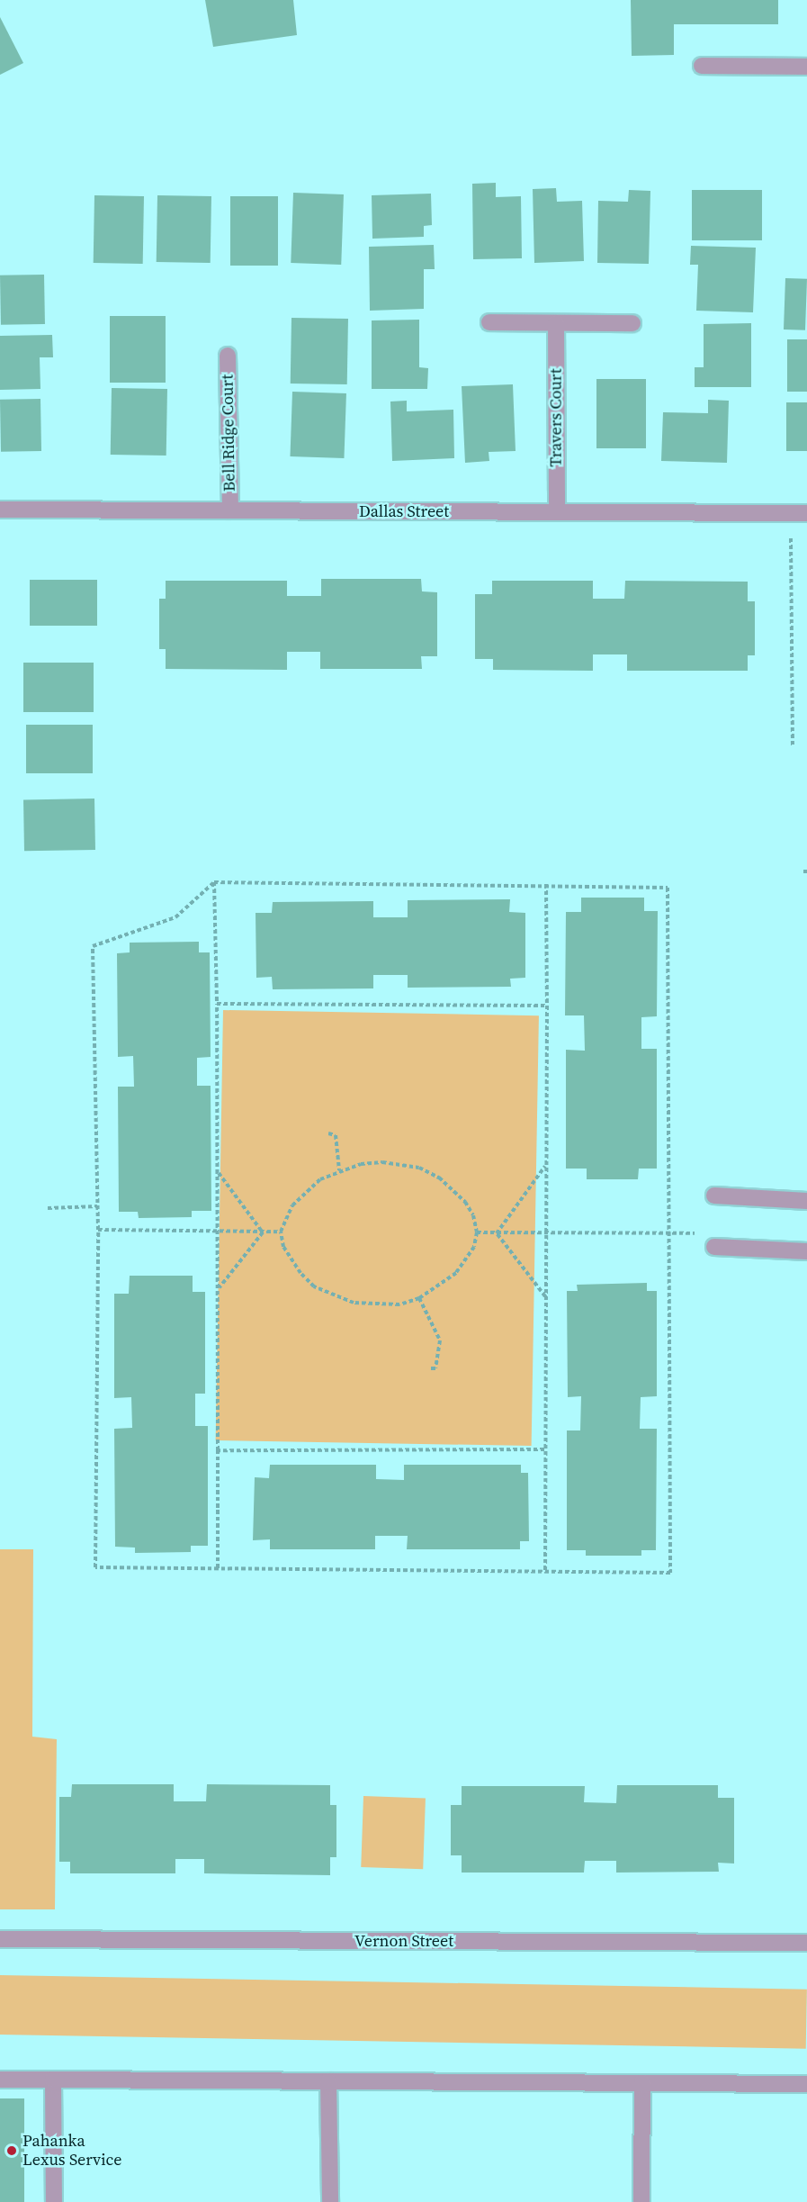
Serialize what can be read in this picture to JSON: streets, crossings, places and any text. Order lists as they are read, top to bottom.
{
  "streets": {
    "street": [
      "Travers Court",
      "Bell Ridge Court",
      "Dallas Street",
      "Vernon Street"
    ]
  },
  "crossings": [
    ["Travers Court", "Dallas Street"],
    ["Bell Ridge Court", "Dallas Street"]
  ],
  "places": ["Pahanka Lexus Service"]
}
